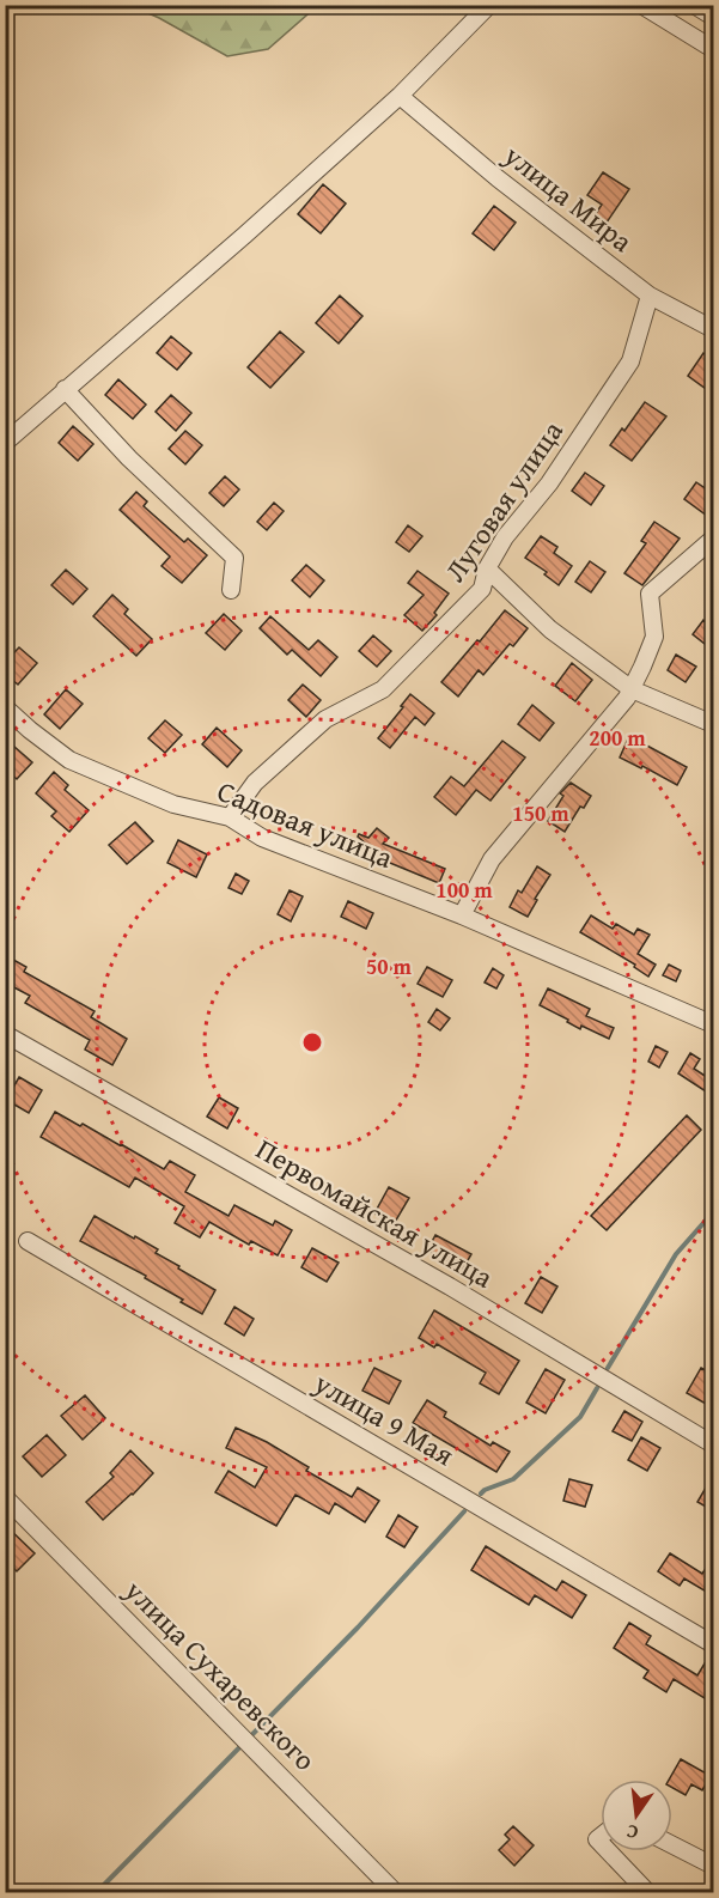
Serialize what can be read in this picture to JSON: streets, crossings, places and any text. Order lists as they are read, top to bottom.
{
  "streets": {
    "street": [
      "улица Мира",
      "Луговая улица",
      "Садовая улица",
      "Первомайская улица",
      "улица 9 Мая",
      "улица Сухаревского"
    ]
  },
  "crossings": [
    ["улица Мира", "Луговая улица"],
    ["Луговая улица", "Садовая улица"]
  ],
  "north": "bottom",
  "rings": [
    "200 m",
    "150 m",
    "100 m",
    "50 m"
  ]
}
